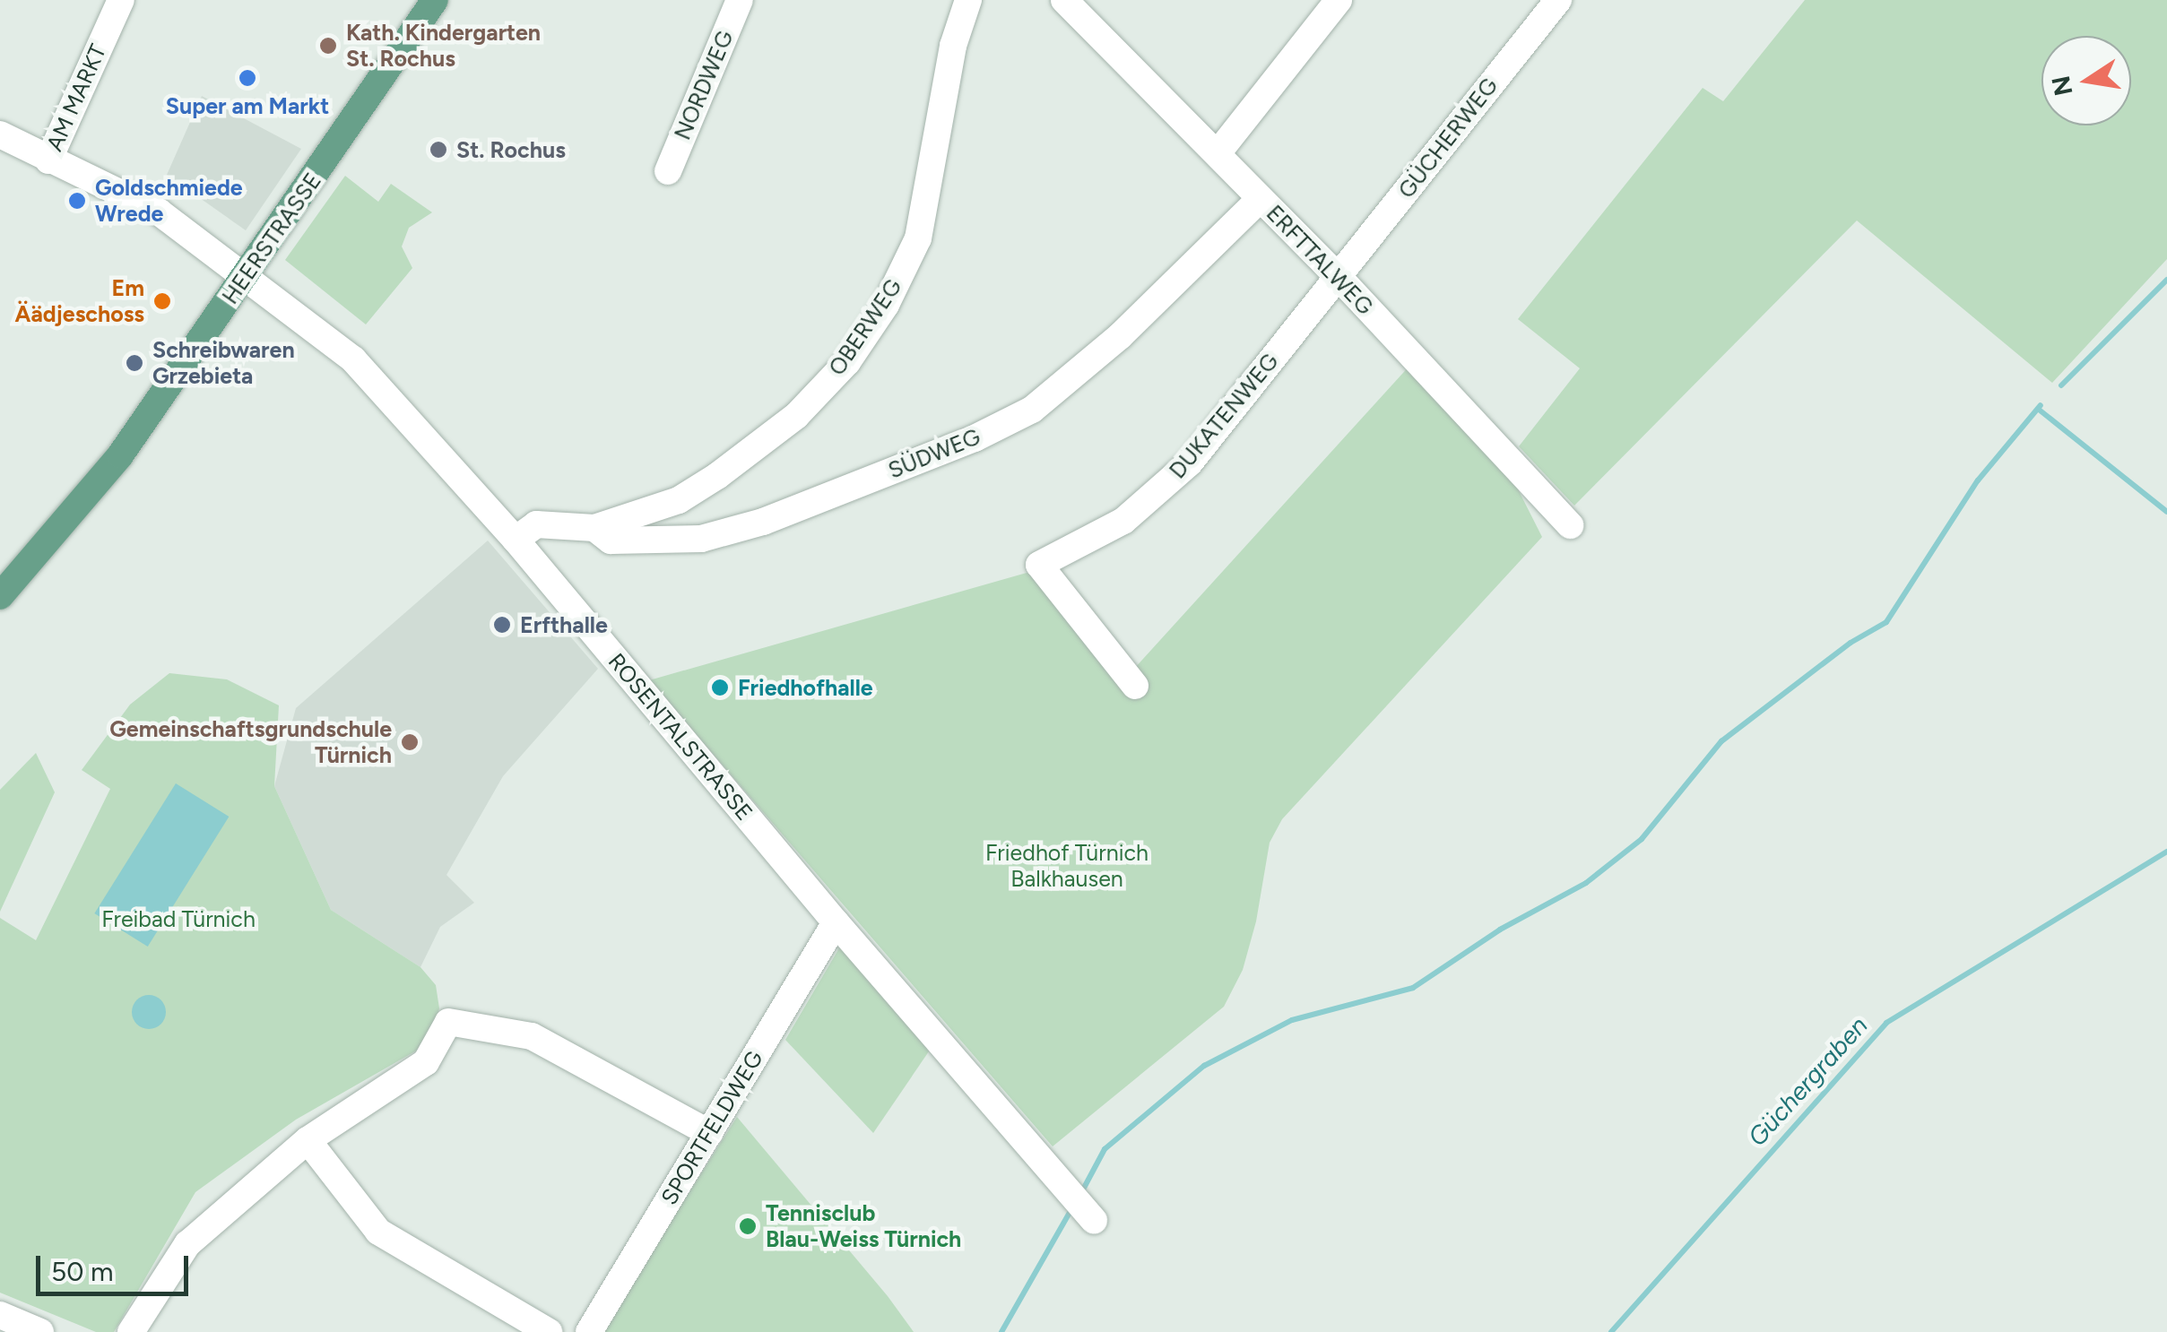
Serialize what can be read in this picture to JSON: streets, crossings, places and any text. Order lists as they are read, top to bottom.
{
  "streets": {
    "main road": ["HEERSTRASSE"],
    "street": [
      "NORDWEG",
      "AM MARKT",
      "GÜCHERWEG",
      "ERFTTALWEG",
      "OBERWEG",
      "DUKATENWEG",
      "SÜDWEG",
      "ROSENTALSTRASSE",
      "SPORTFELDWEG"
    ]
  },
  "crossings": [
    ["AM MARKT", "HEERSTRASSE"],
    ["AM MARKT", "ROSENTALSTRASSE"],
    ["GÜCHERWEG", "ERFTTALWEG"],
    ["GÜCHERWEG", "DUKATENWEG"],
    ["HEERSTRASSE", "ROSENTALSTRASSE"],
    ["ERFTTALWEG", "DUKATENWEG"],
    ["ERFTTALWEG", "SÜDWEG"],
    ["OBERWEG", "SÜDWEG"],
    ["SÜDWEG", "ROSENTALSTRASSE"],
    ["ROSENTALSTRASSE", "SPORTFELDWEG"]
  ],
  "water": ["Güchergraben"],
  "parks": ["Friedhof Türnich Balkhausen", "Freibad Türnich"],
  "places": [
    "Kath. Kindergarten St. Rochus",
    "Super am Markt",
    "St. Rochus",
    "Goldschmiede Wrede",
    "Em Äädjeschoss",
    "Schreibwaren Grzebieta",
    "Erfthalle",
    "Friedhofhalle",
    "Gemeinschaftsgrundschule Türnich",
    "Tennisclub Blau-Weiss Türnich"
  ],
  "scale_bar": "50 m",
  "north": "left"
}
